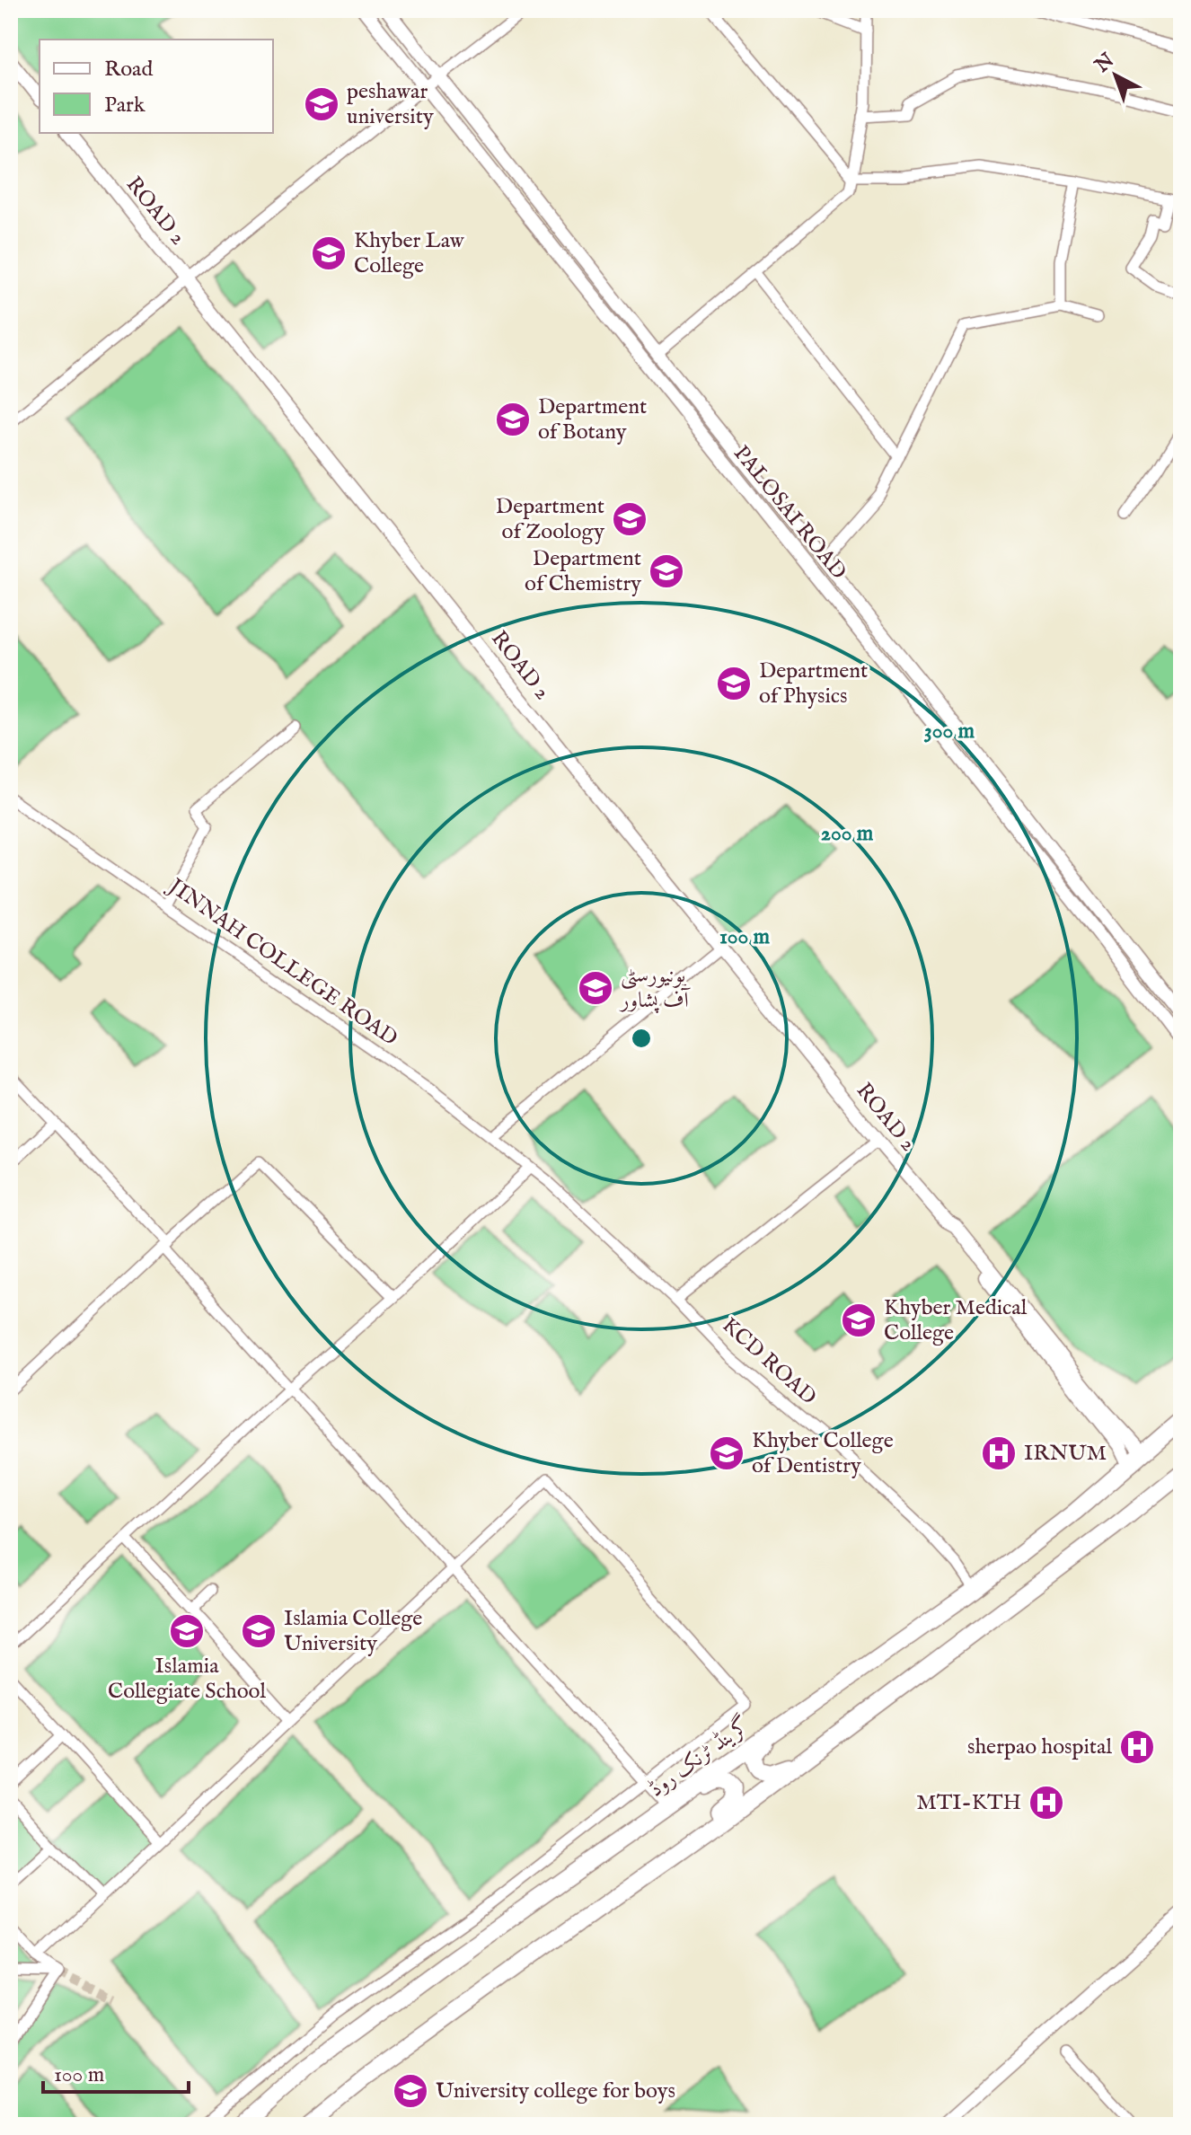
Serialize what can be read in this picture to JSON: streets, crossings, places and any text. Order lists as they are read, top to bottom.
{
  "streets": {
    "highway": ["گرینڈ ٹرنک روڈ"],
    "street": [
      "ROAD 2",
      "PALOSAI ROAD",
      "JINNAH COLLEGE ROAD",
      "KCD ROAD"
    ]
  },
  "crossings": [
    ["ROAD 2", "گرینڈ ٹرنک روڈ"],
    ["JINNAH COLLEGE ROAD", "KCD ROAD"],
    ["KCD ROAD", "گرینڈ ٹرنک روڈ"]
  ],
  "places": {
    "school or university": [
      "peshawar university",
      "Khyber Law College",
      "Department of Botany",
      "Department of Zoology",
      "Department of Chemistry",
      "Department of Physics",
      "یونیورسٹی آف پشاور",
      "Khyber Medical College",
      "Khyber College of Dentistry",
      "Islamia Collegiate School",
      "Islamia College University",
      "University college for boys"
    ],
    "hospital": ["IRNUM", "sherpao hospital", "MTI-KTH"]
  },
  "legend": ["Road", "Park"],
  "scale_bar": "100 m",
  "north": "top left",
  "rings": ["300 m", "200 m", "100 m"]
}
